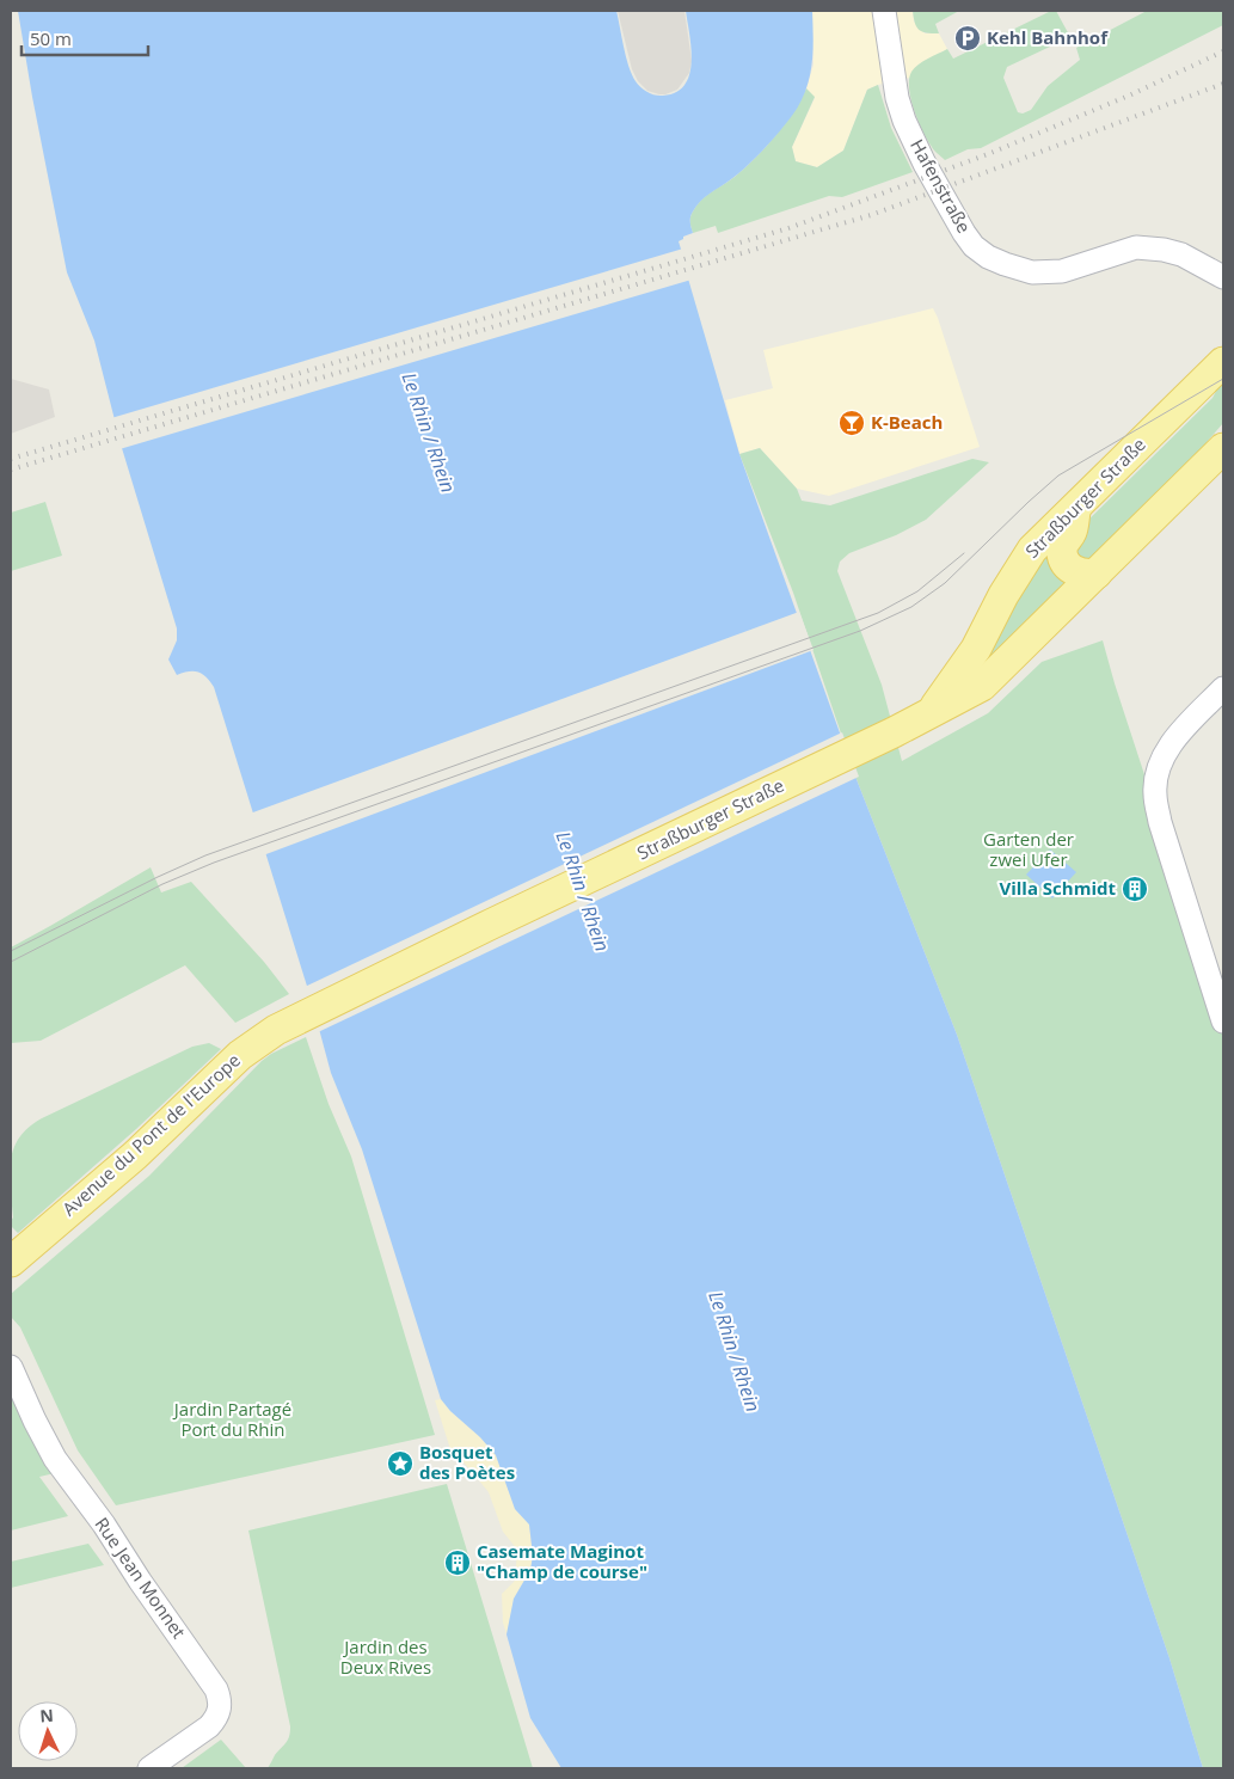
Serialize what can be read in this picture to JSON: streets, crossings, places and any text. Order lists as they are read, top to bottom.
{
  "streets": {
    "main road": ["Straßburger Straße", "Avenue du Pont de l'Europe"],
    "street": ["Hafenstraße", "Rue Jean Monnet"]
  },
  "crossings": [
    ["Straßburger Straße", "Avenue du Pont de l'Europe"]
  ],
  "water": ["Le Rhin / Rhein"],
  "parks": ["Garten der zwei Ufer", "Jardin Partagé Port du Rhin", "Jardin des Deux Rives"],
  "places": {
    "parking": ["Kehl Bahnhof"],
    "bar": ["K-Beach"],
    "building": ["Villa Schmidt", "Casemate Maginot \"Champ de course\""],
    "place": ["Bosquet des Poètes"]
  },
  "scale_bar": "50 m",
  "north": "top"
}
